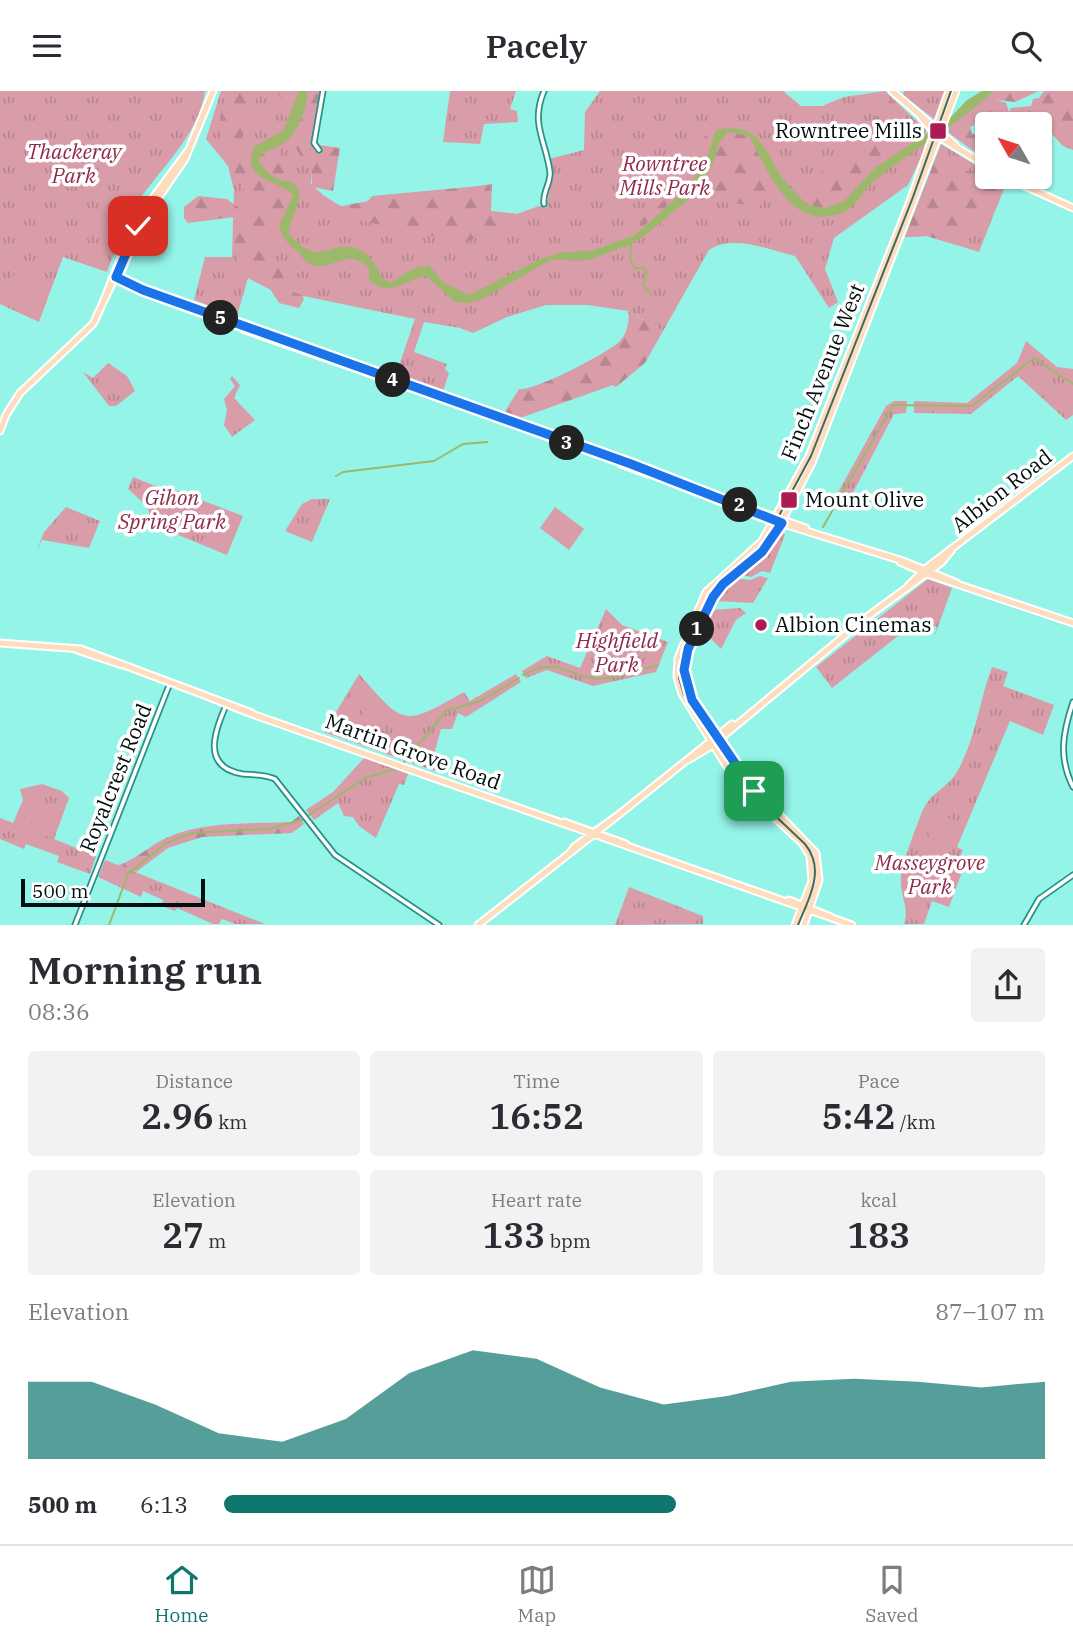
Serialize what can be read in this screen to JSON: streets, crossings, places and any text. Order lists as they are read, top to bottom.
{
  "streets": {
    "main road": ["Finch Avenue West", "Albion Road", "Martin Grove Road"],
    "street": ["Royalcrest Road"]
  },
  "crossings": [
    ["Finch Avenue West", "Albion Road"],
    ["Finch Avenue West", "Martin Grove Road"],
    ["Albion Road", "Martin Grove Road"],
    ["Martin Grove Road", "Royalcrest Road"]
  ],
  "parks": [
    "Thackeray Park",
    "Rowntree Mills Park",
    "Gihon Spring Park",
    "Highfield Park",
    "Masseygrove Park"
  ],
  "places": {
    "transit": ["Rowntree Mills", "Mount Olive"],
    "other": ["Albion Cinemas"]
  },
  "scale_bar": "500 m",
  "north": "top left",
  "page": {
    "header": "Pacely",
    "pins": [
      "5",
      "4",
      "3",
      "2",
      "1"
    ],
    "scale": "500 m",
    "heading": ["Morning run", "08:36"],
    "stats": [
      ["Distance", "2.96 km"],
      ["Time", "16:52"],
      ["Pace", "5:42 /km"],
      ["Elevation", "27 m"],
      ["Heart rate", "133 bpm"],
      ["kcal", "183"]
    ],
    "chart": ["Elevation", "87–107 m"],
    "list": [
      {
        "name": "500 m",
        "note": "6:13"
      }
    ],
    "tabs": ["Home", "Map", "Saved"]
  }
}
